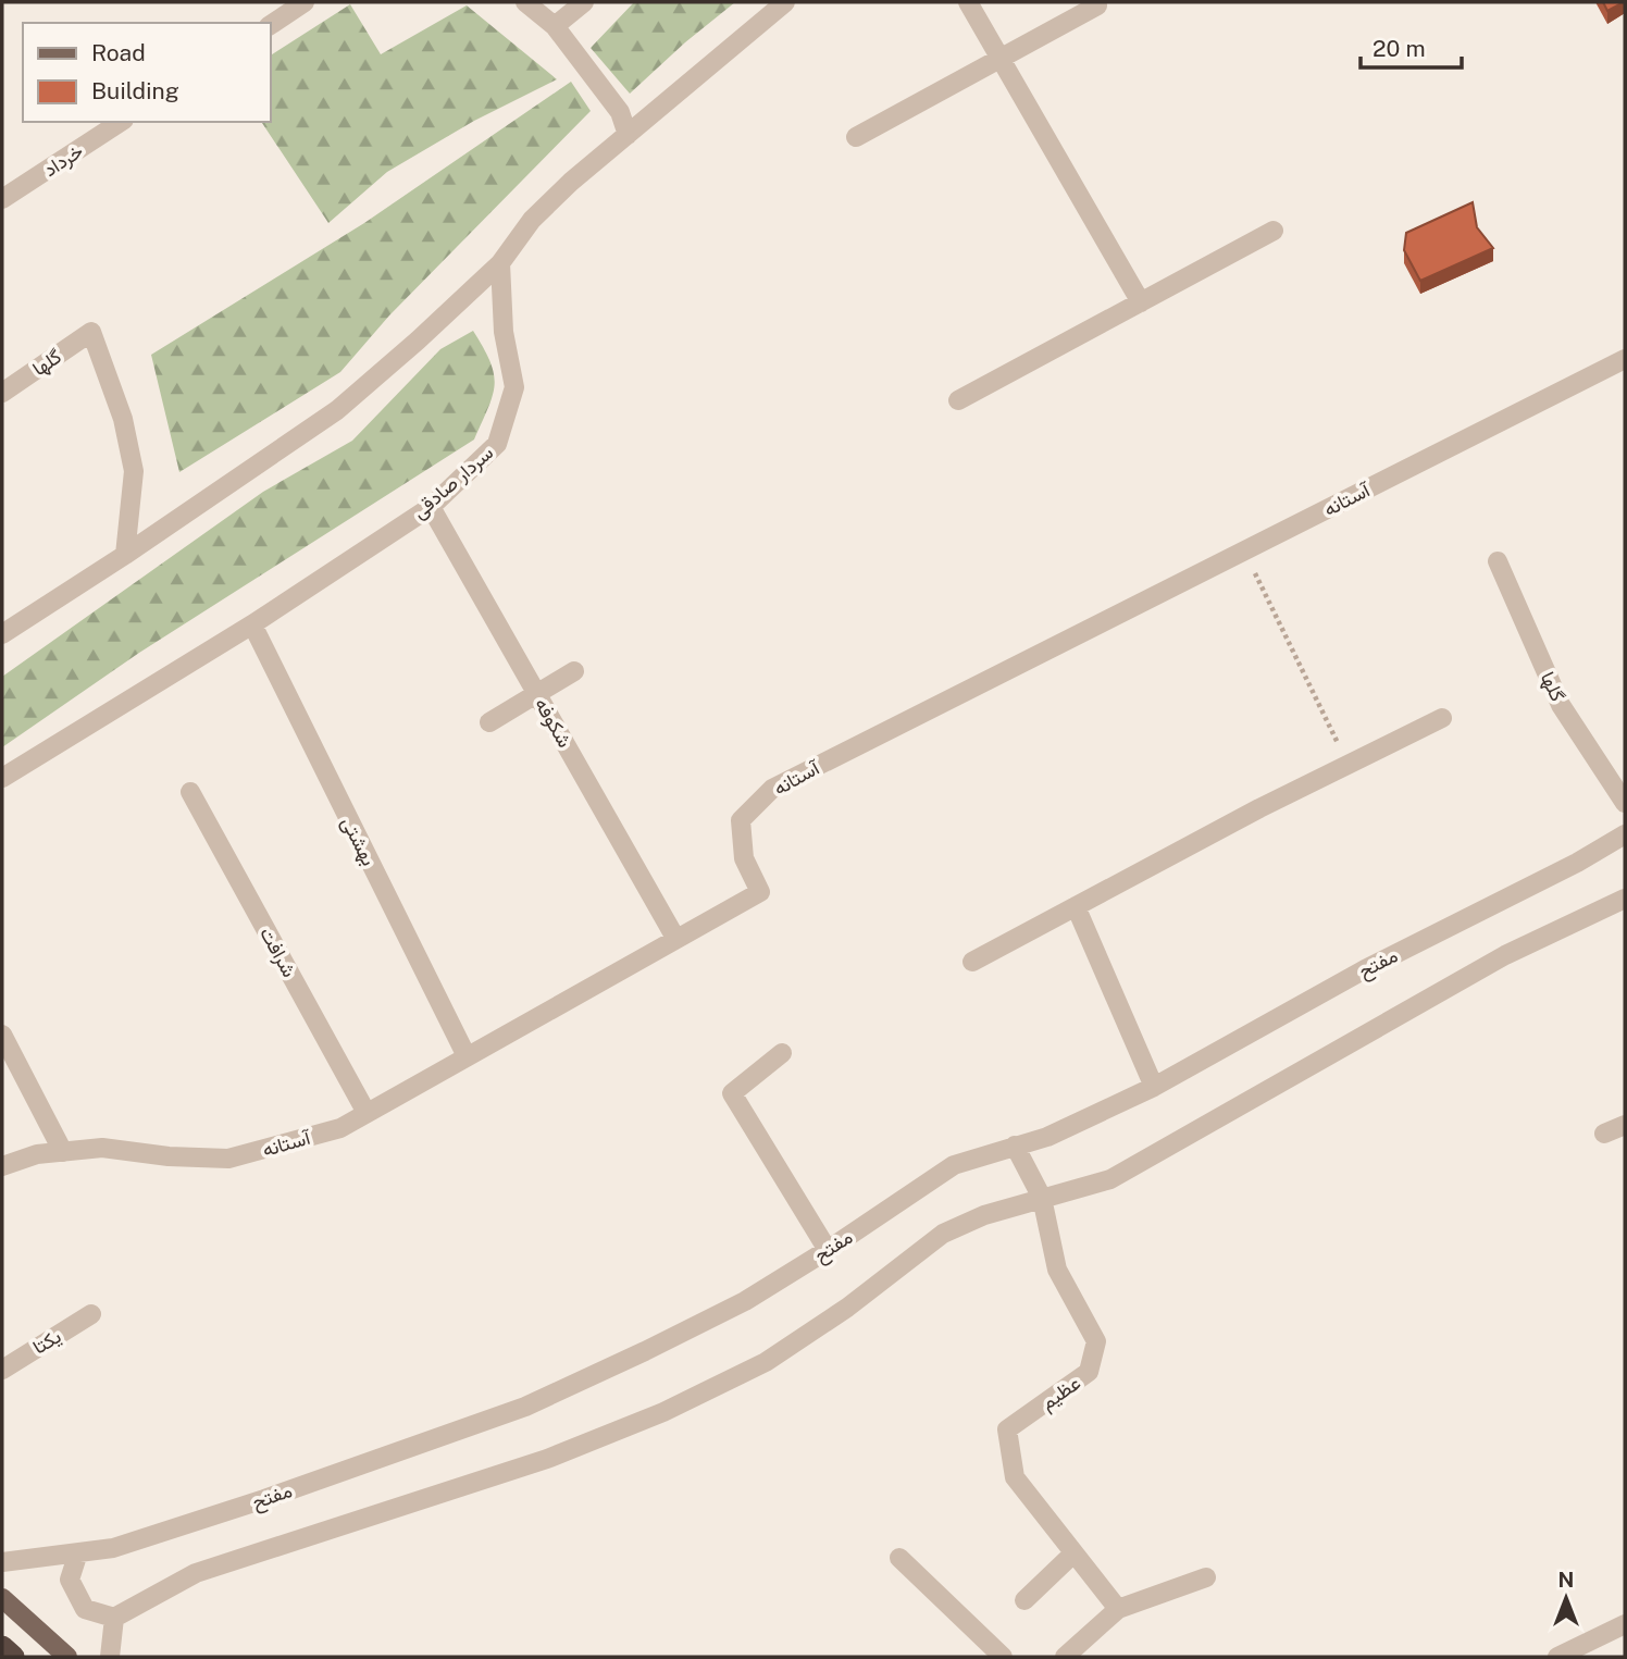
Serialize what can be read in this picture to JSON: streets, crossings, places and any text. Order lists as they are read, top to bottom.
{
  "streets": {
    "street": [
      "خرداد",
      "گلها",
      "سردار صادقی",
      "آستانه",
      "شکوفه",
      "بهشتی",
      "شرافت",
      "مفتح",
      "یکتا",
      "عظیم"
    ]
  },
  "crossings": [
    ["سردار صادقی", "شکوفه"],
    ["سردار صادقی", "بهشتی"],
    ["آستانه", "شکوفه"],
    ["آستانه", "بهشتی"],
    ["آستانه", "شرافت"],
    ["مفتح", "عظیم"]
  ],
  "legend": ["Road", "Building"],
  "scale_bar": "20 m",
  "north": "top"
}
